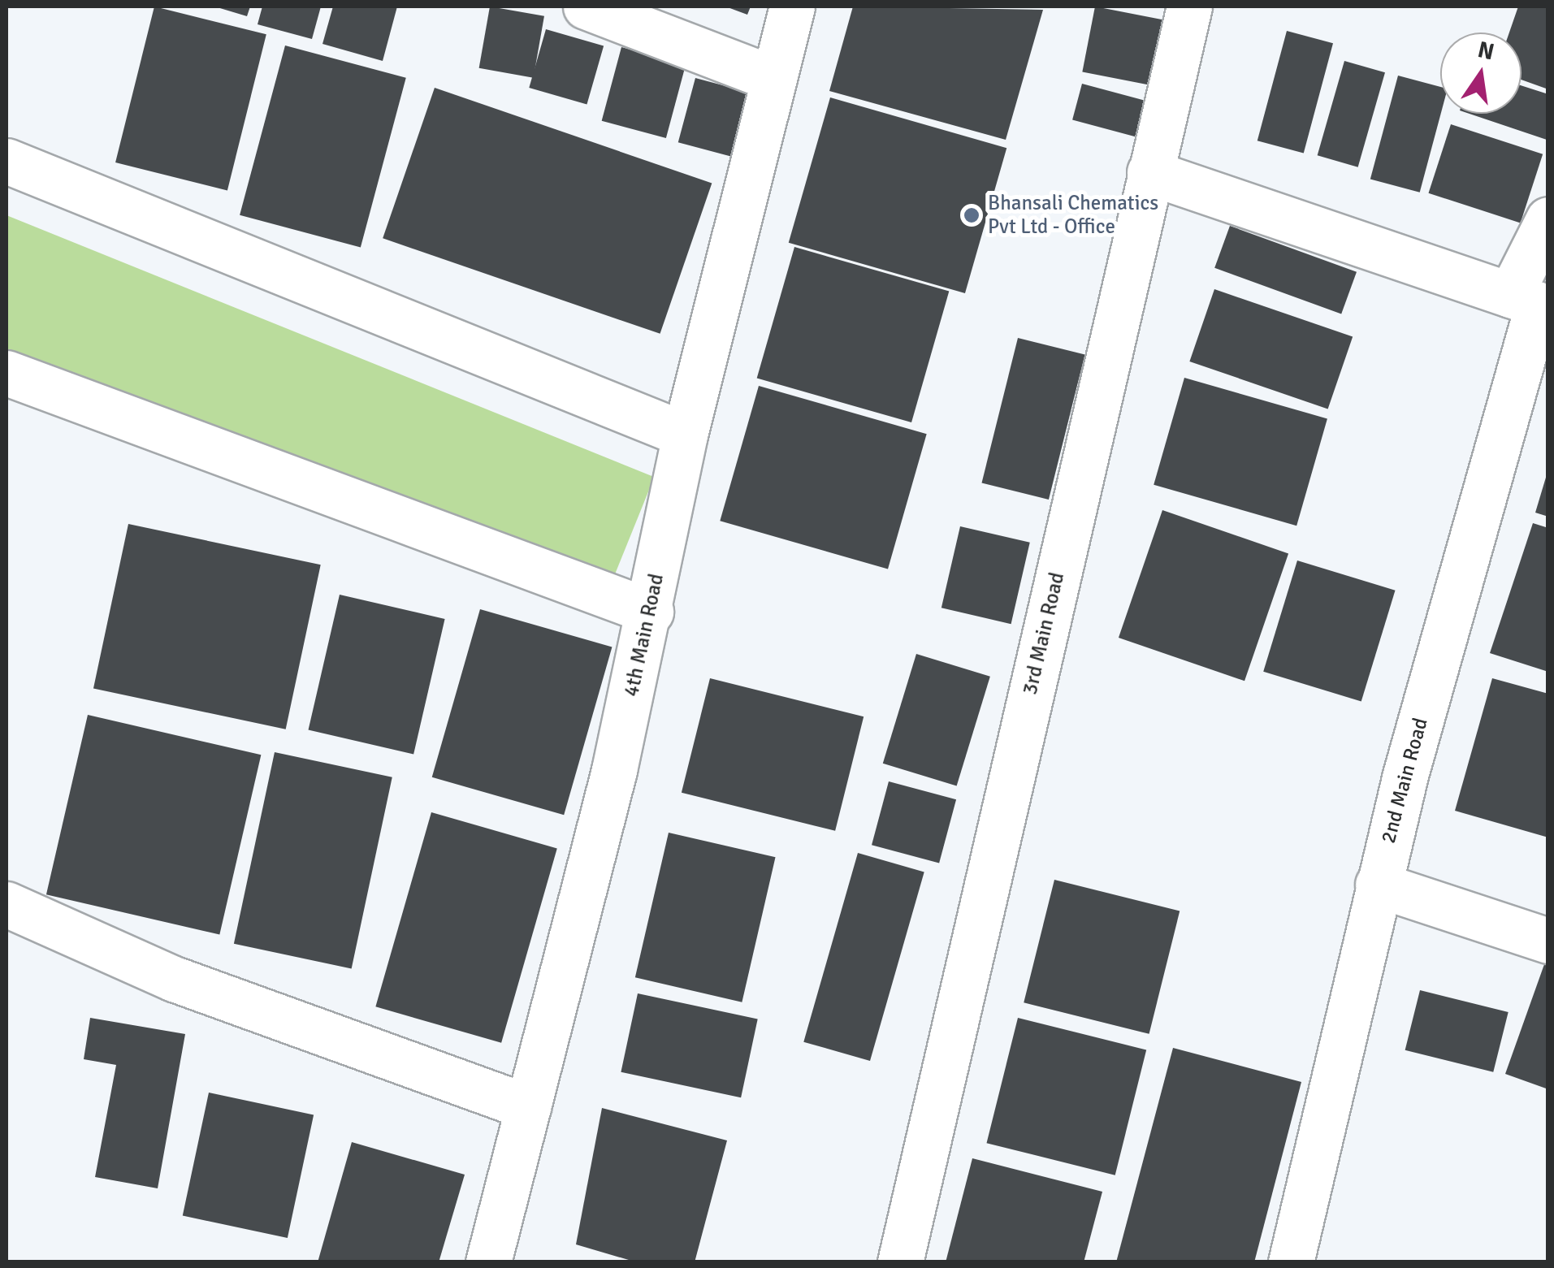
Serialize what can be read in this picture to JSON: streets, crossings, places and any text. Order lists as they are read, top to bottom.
{
  "streets": {
    "street": ["3rd Main Road", "4th Main Road", "2nd Main Road"]
  },
  "places": ["Bhansali Chematics Pvt Ltd - Office"],
  "north": "top"
}
